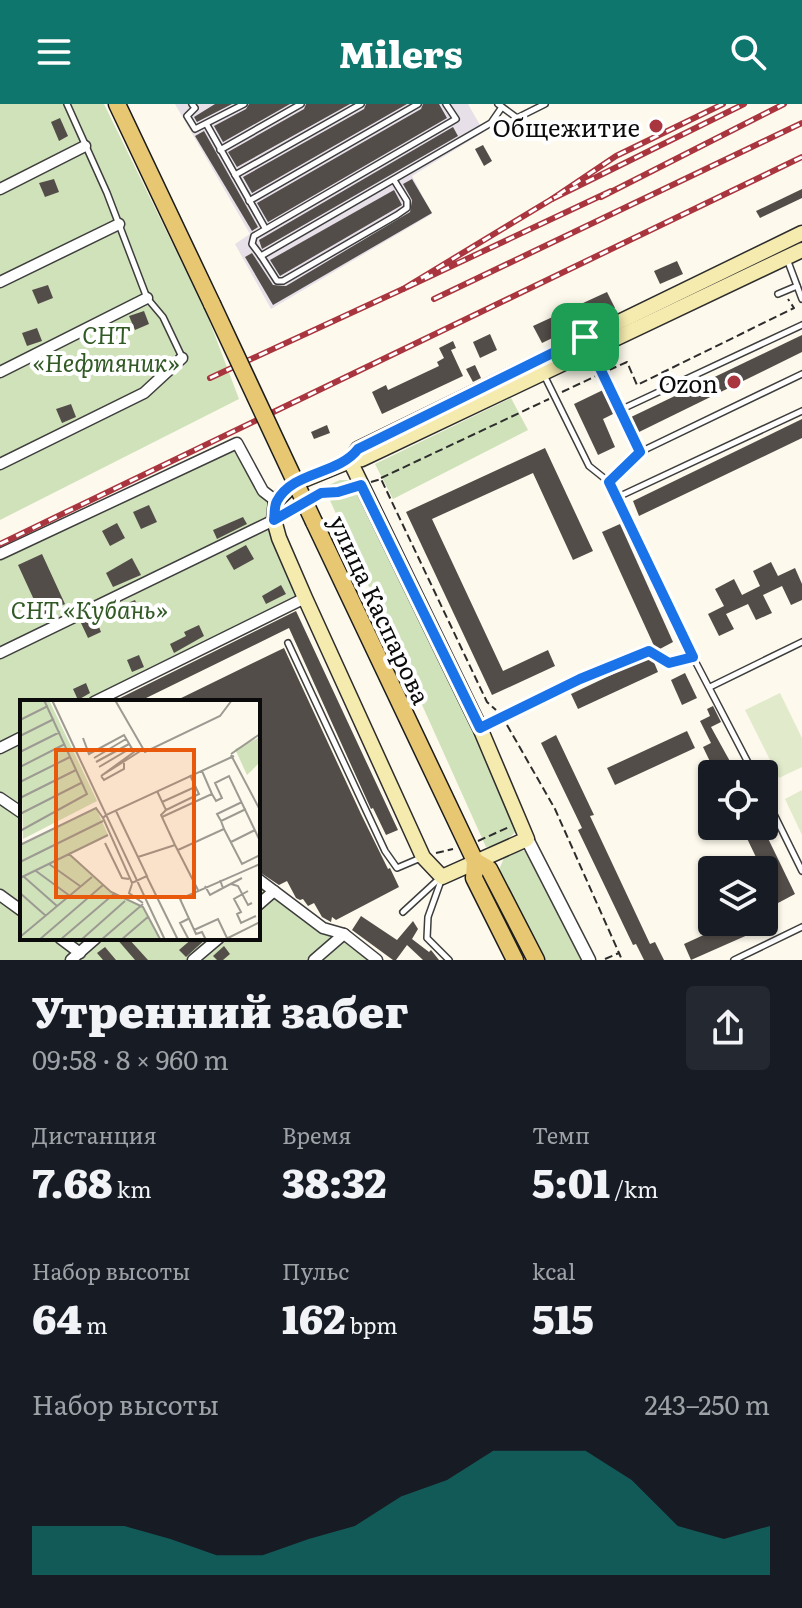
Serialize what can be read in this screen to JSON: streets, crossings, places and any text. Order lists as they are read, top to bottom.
{
  "streets": {
    "main road": ["улица Каспарова"]
  },
  "parks": ["СНТ «Нефтяник»", "СНТ «Кубань»"],
  "places": ["Общежитие", "Ozon"],
  "page": {
    "header": "Milers",
    "heading": ["Утренний забег", "09:58 · 8 × 960 m"],
    "stats": [
      ["Дистанция", "7.68 km"],
      ["Время", "38:32"],
      ["Темп", "5:01 /km"],
      ["Набор высоты", "64 m"],
      ["Пульс", "162 bpm"],
      ["kcal", "515"]
    ],
    "chart": ["Набор высоты", "243–250 m"]
  }
}
